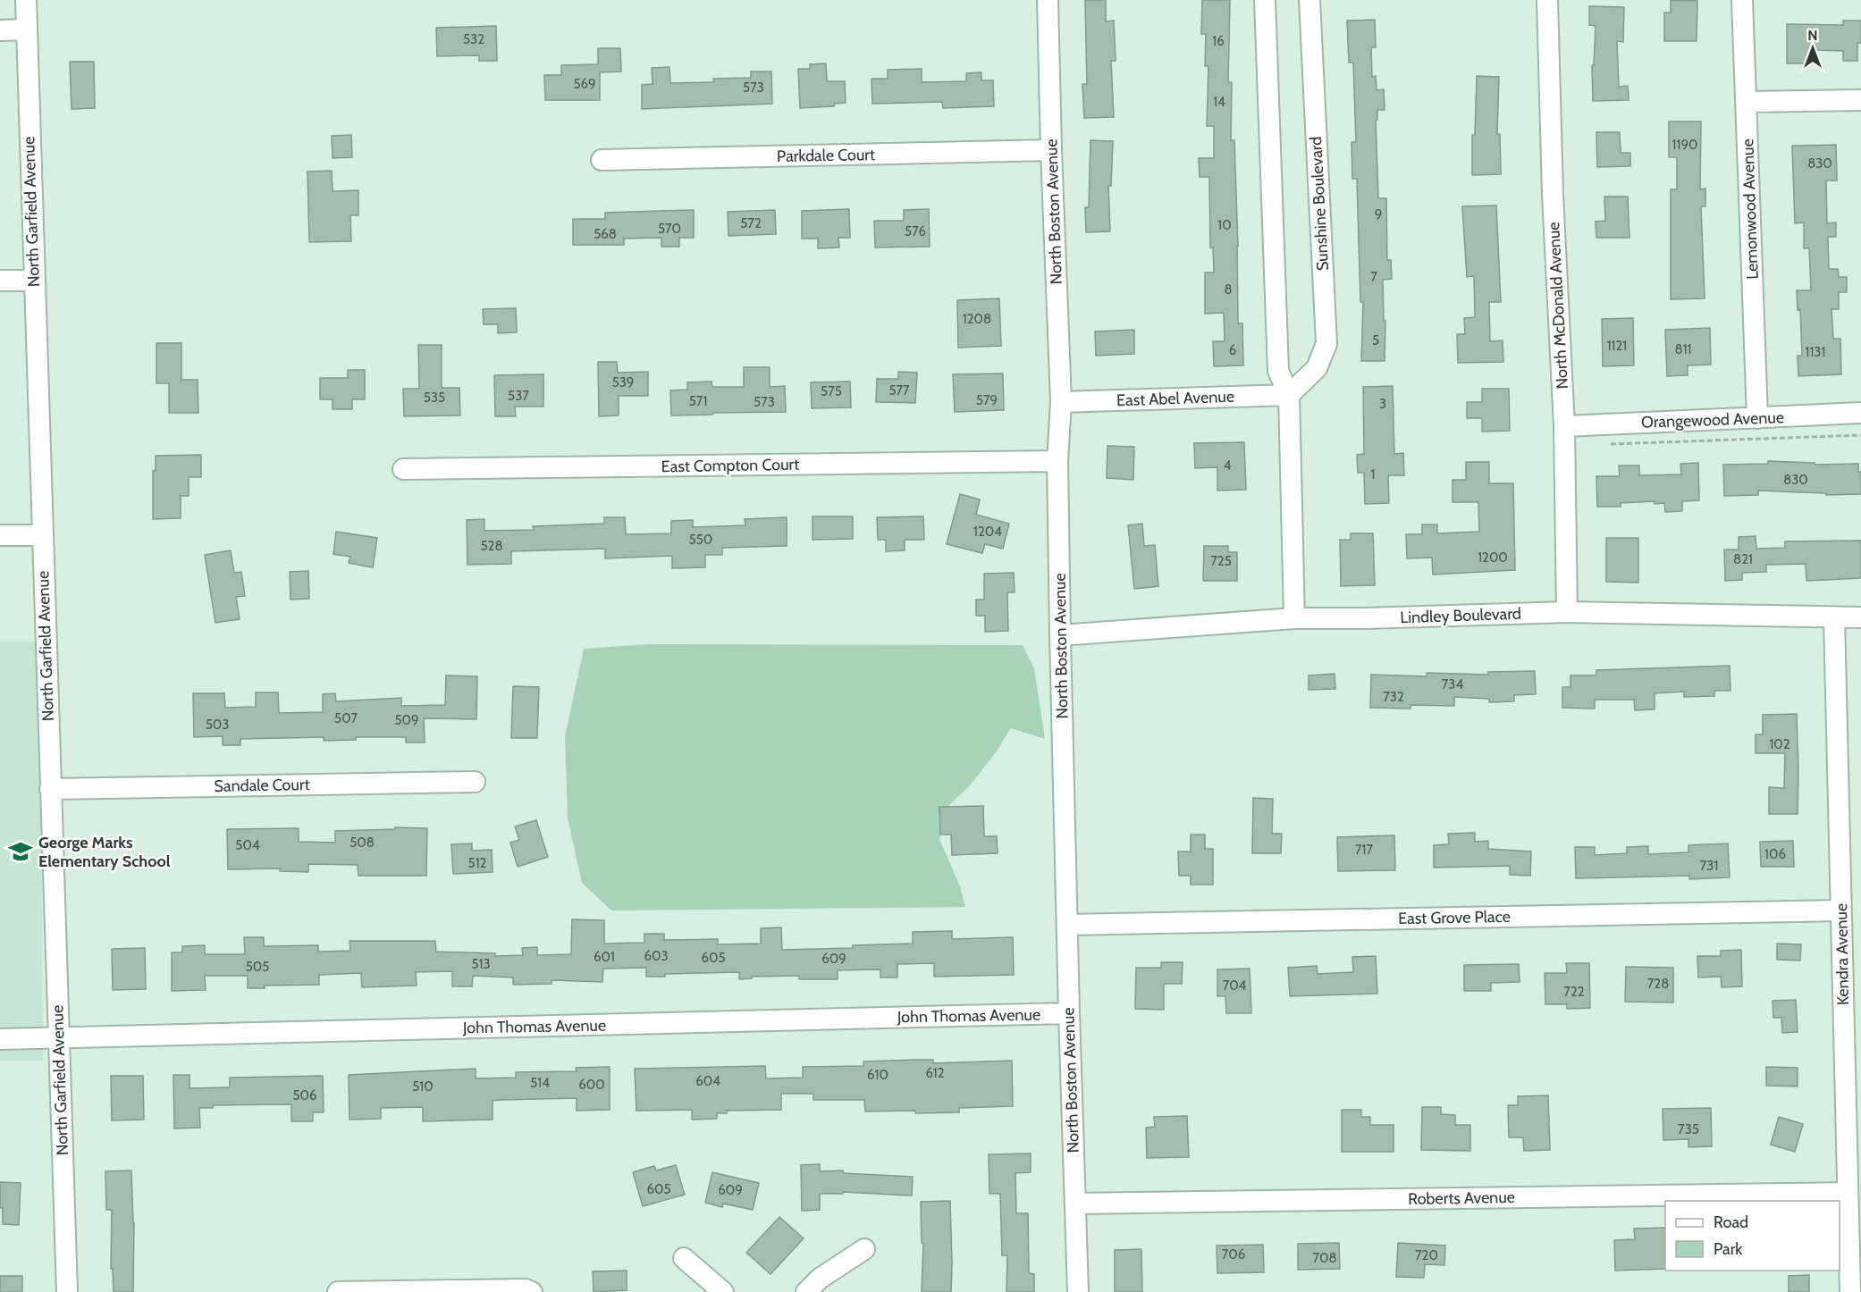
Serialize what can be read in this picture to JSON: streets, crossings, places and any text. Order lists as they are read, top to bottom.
{
  "streets": {
    "street": [
      "Parkdale Court",
      "Sunshine Boulevard",
      "Lemonwood Avenue",
      "North Garfield Avenue",
      "North Boston Avenue",
      "North McDonald Avenue",
      "East Abel Avenue",
      "Orangewood Avenue",
      "East Compton Court",
      "Lindley Boulevard",
      "Sandale Court",
      "East Grove Place",
      "Kendra Avenue",
      "John Thomas Avenue",
      "Roberts Avenue"
    ]
  },
  "crossings": [
    ["Parkdale Court", "North Boston Avenue"],
    ["Sunshine Boulevard", "East Abel Avenue"],
    ["Lemonwood Avenue", "Orangewood Avenue"],
    ["North Garfield Avenue", "Sandale Court"],
    ["North Garfield Avenue", "John Thomas Avenue"],
    ["North Boston Avenue", "East Abel Avenue"],
    ["North Boston Avenue", "East Compton Court"],
    ["North Boston Avenue", "Lindley Boulevard"],
    ["North Boston Avenue", "East Grove Place"],
    ["North Boston Avenue", "John Thomas Avenue"],
    ["North Boston Avenue", "Roberts Avenue"],
    ["North McDonald Avenue", "Orangewood Avenue"],
    ["North McDonald Avenue", "Lindley Boulevard"],
    ["Lindley Boulevard", "Kendra Avenue"],
    ["East Grove Place", "Kendra Avenue"],
    ["Kendra Avenue", "Roberts Avenue"]
  ],
  "places": {
    "school or university": ["George Marks Elementary School"]
  },
  "house_numbers": [
    "532",
    "16",
    "569",
    "573",
    "14",
    "1190",
    "830",
    "9",
    "572",
    "10",
    "570",
    "576",
    "568",
    "7",
    "8",
    "1208",
    "5",
    "1121",
    "811",
    "6",
    "1131",
    "539",
    "577",
    "575",
    "537",
    "535",
    "579",
    "571",
    "573",
    "3",
    "4",
    "1",
    "830",
    "1204",
    "550",
    "528",
    "1200",
    "821",
    "725",
    "734",
    "732",
    "507",
    "509",
    "503",
    "102",
    "508",
    "504",
    "717",
    "106",
    "512",
    "731",
    "603",
    "601",
    "605",
    "609",
    "513",
    "505",
    "728",
    "704",
    "722",
    "612",
    "610",
    "604",
    "514",
    "600",
    "510",
    "506",
    "735",
    "605",
    "609",
    "706",
    "720",
    "708"
  ],
  "legend": ["Road", "Park"],
  "north": "top"
}
